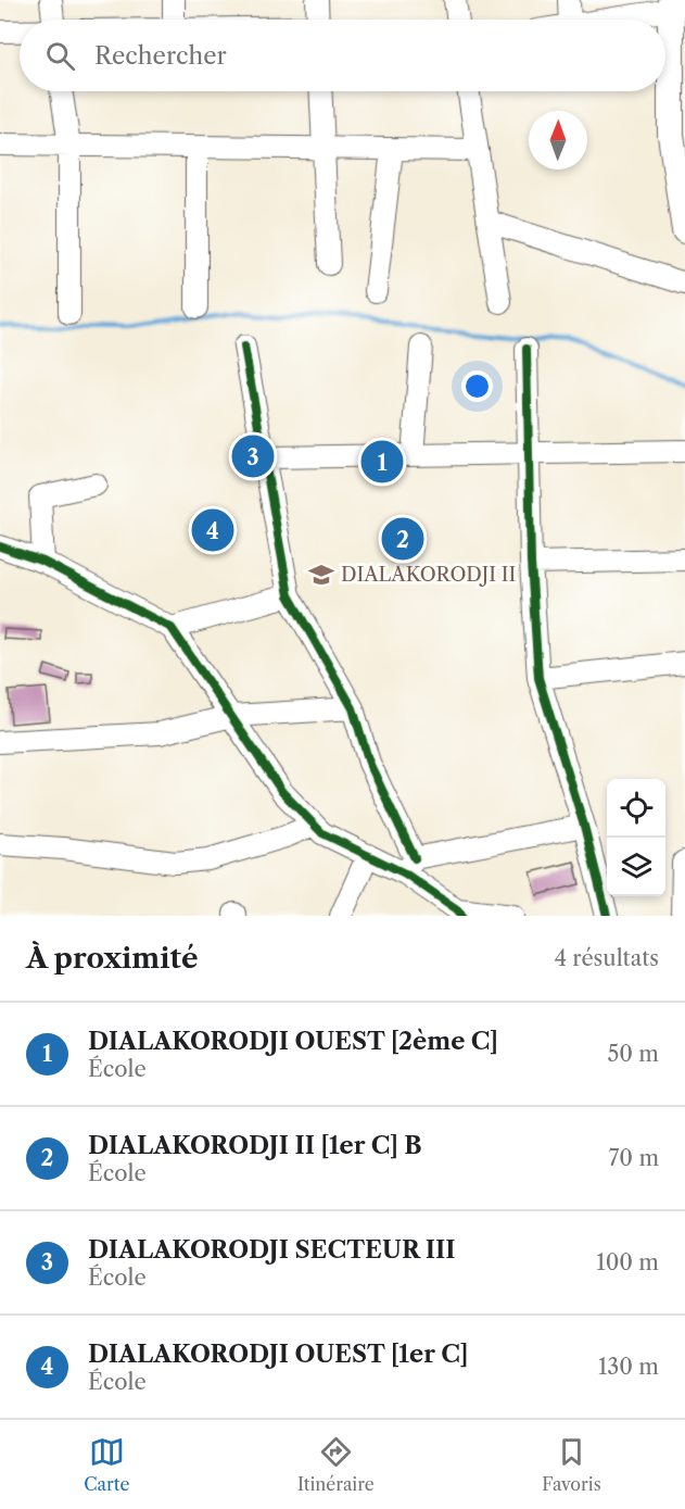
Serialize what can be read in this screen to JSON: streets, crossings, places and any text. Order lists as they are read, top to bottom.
{
  "places": {
    "school or university": ["DIALAKORODJI II"]
  },
  "north": "top",
  "page": {
    "search": "Rechercher",
    "pins": [
      "3",
      "1",
      "4",
      "2"
    ],
    "heading": ["À proximité", "4 résultats"],
    "list": [
      {
        "mark": "1",
        "name": "DIALAKORODJI OUEST [2ème C]",
        "note": "École",
        "value": "50 m"
      },
      {
        "mark": "2",
        "name": "DIALAKORODJI II [1er C] B",
        "note": "École",
        "value": "70 m"
      },
      {
        "mark": "3",
        "name": "DIALAKORODJI SECTEUR III",
        "note": "École",
        "value": "100 m"
      },
      {
        "mark": "4",
        "name": "DIALAKORODJI OUEST [1er C]",
        "note": "École",
        "value": "130 m"
      }
    ],
    "nav": ["Carte", "Itinéraire", "Favoris"]
  }
}
